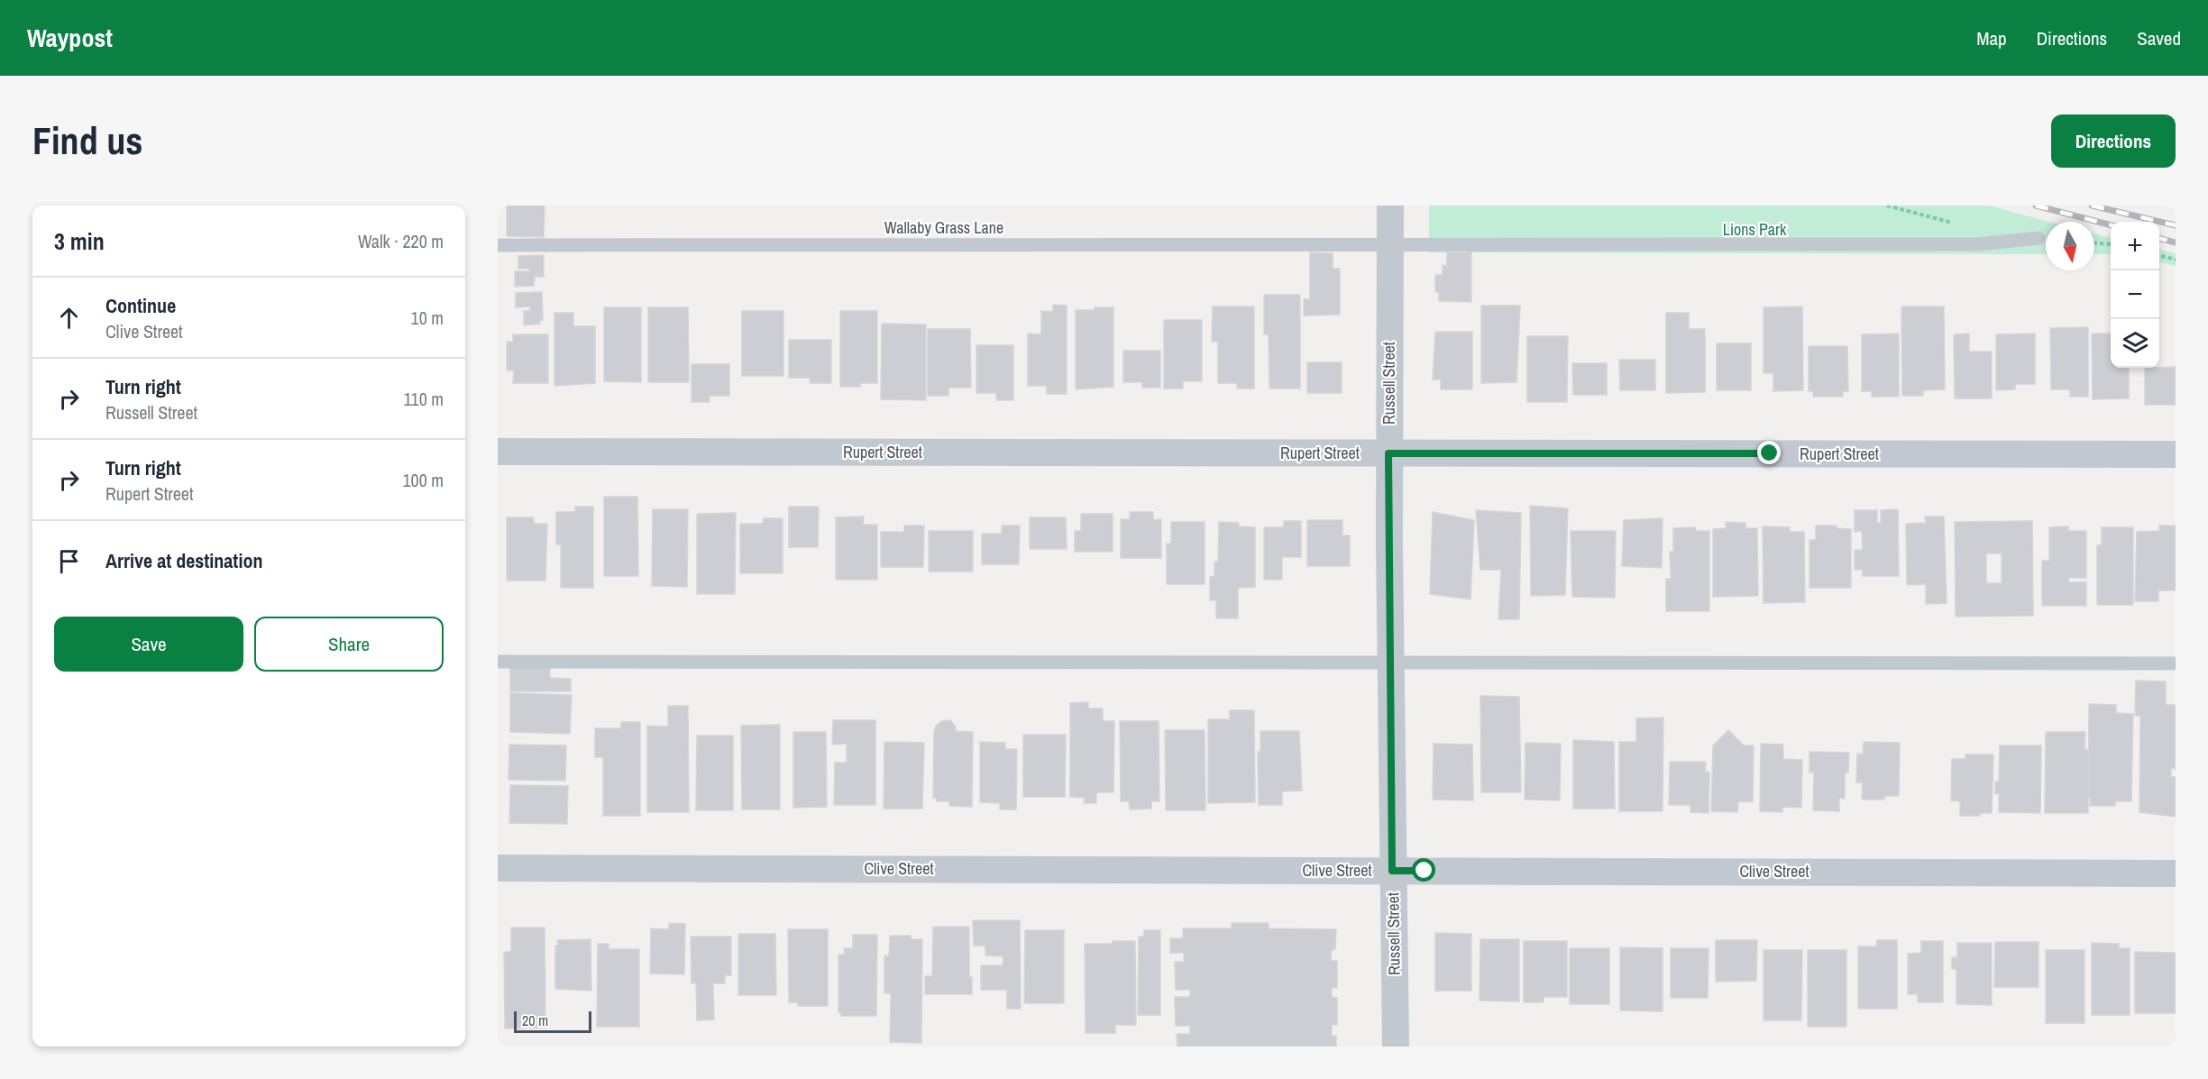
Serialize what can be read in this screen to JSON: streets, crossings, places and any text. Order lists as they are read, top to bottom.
{
  "streets": {
    "street": ["Russell Street", "Rupert Street", "Clive Street"],
    "lane": ["Wallaby Grass Lane"]
  },
  "crossings": [
    ["Wallaby Grass Lane", "Russell Street"],
    ["Russell Street", "Rupert Street"],
    ["Russell Street", "Clive Street"]
  ],
  "parks": ["Lions Park"],
  "scale_bar": "20 m",
  "north": "bottom",
  "page": {
    "header": "Waypost",
    "nav": ["Map", "Directions", "Saved"],
    "buttons": [
      "Directions",
      ["Save", "Share"]
    ],
    "title": "Find us",
    "heading": ["3 min", "Walk · 220 m"],
    "map_buttons": ["+", "−"],
    "list": [
      ["Continue", "Clive Street", "10 m"],
      ["Turn right", "Russell Street", "110 m"],
      ["Turn right", "Rupert Street", "100 m"],
      "Arrive at destination"
    ],
    "scale": "20 m"
  }
}
